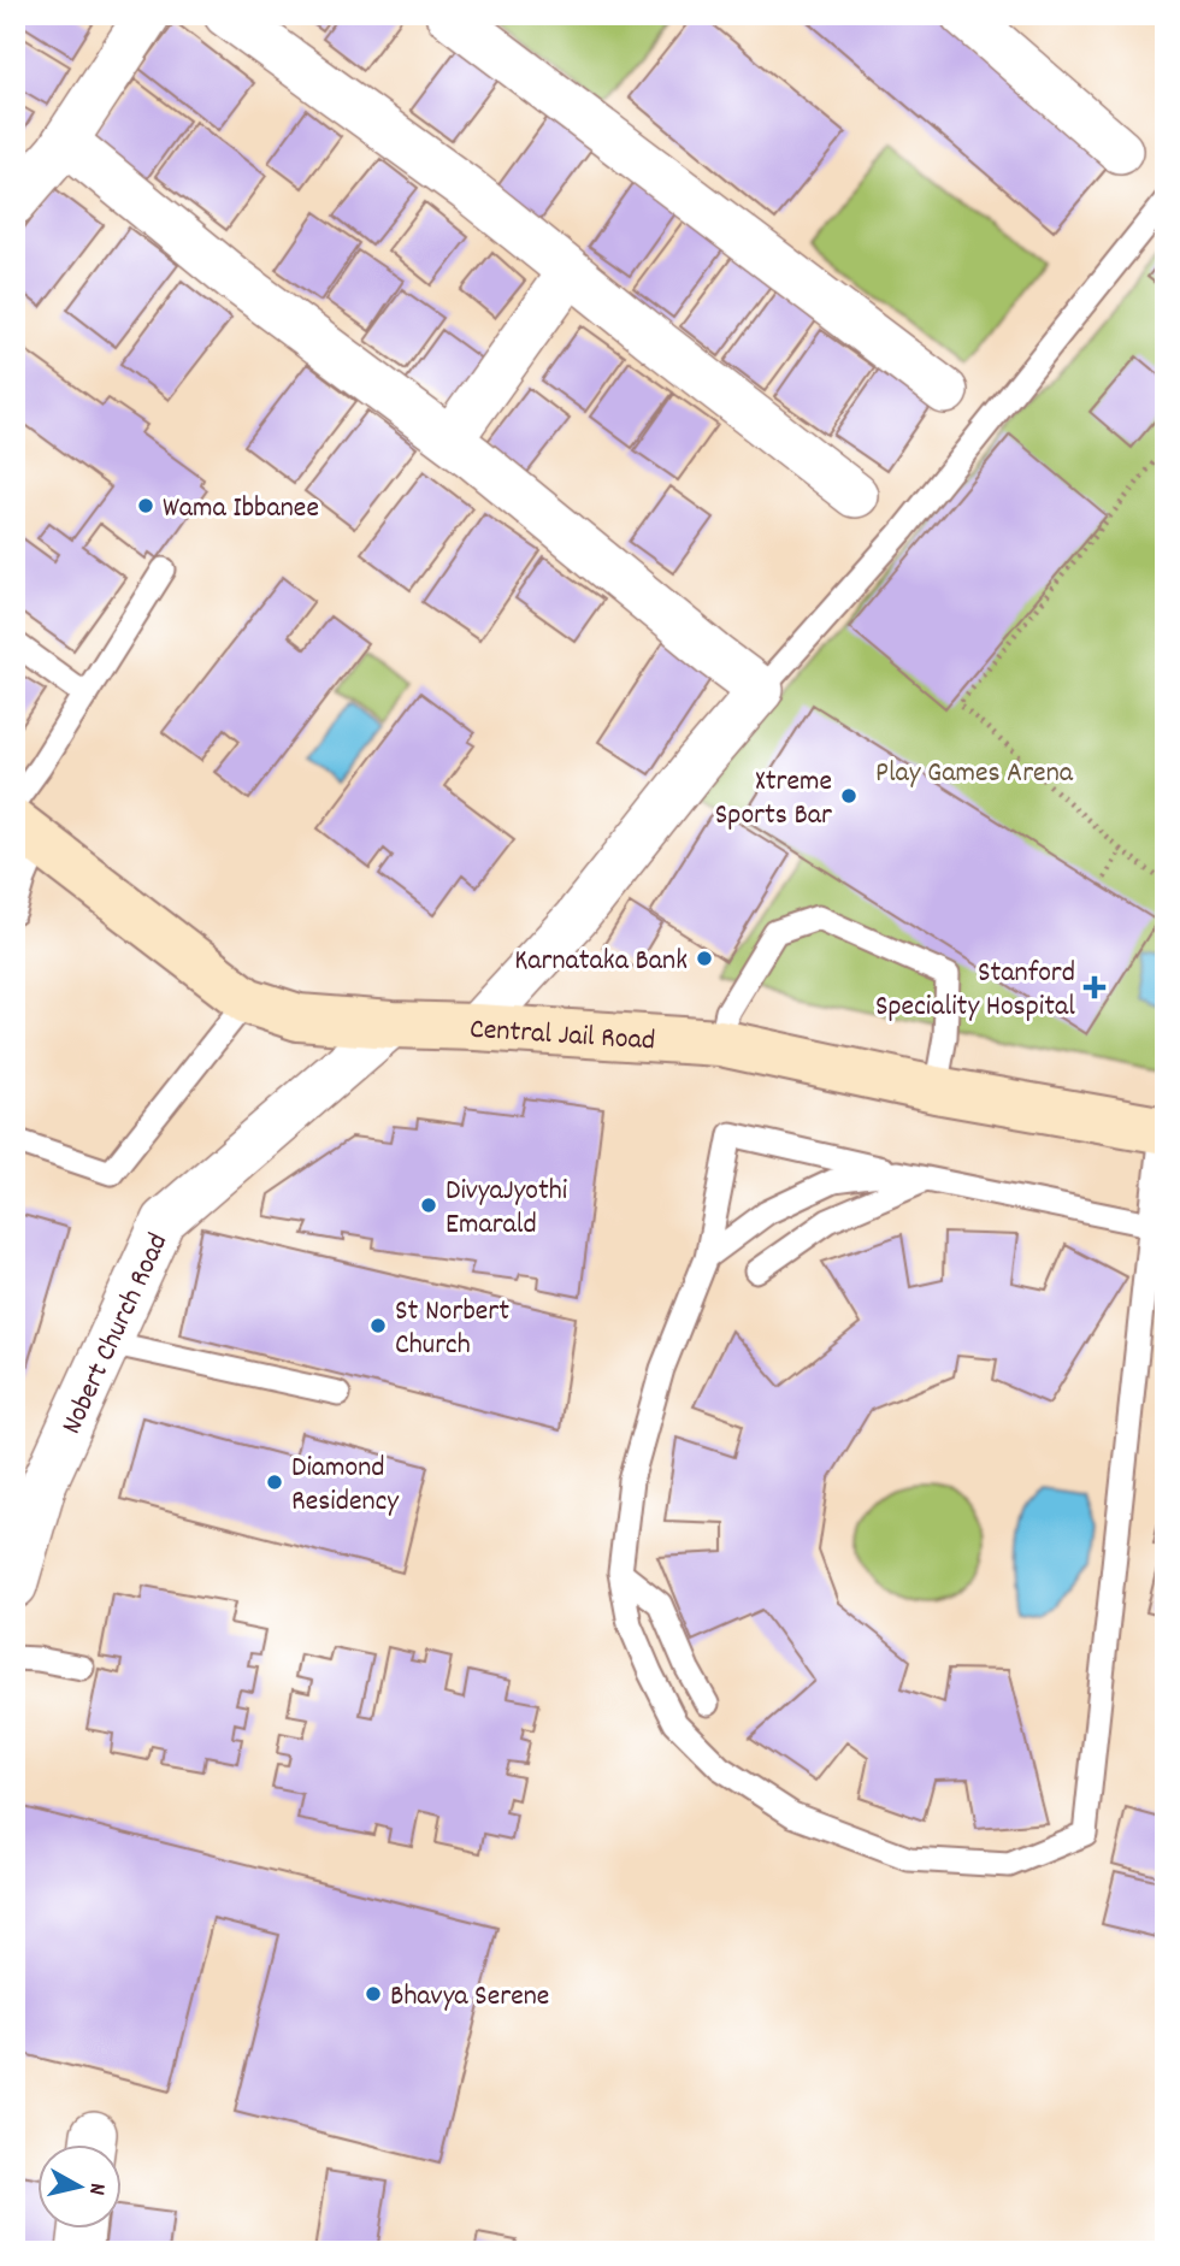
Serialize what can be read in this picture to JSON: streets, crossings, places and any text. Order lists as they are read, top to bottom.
{
  "streets": {
    "main road": ["Central Jail Road"],
    "street": ["Nobert Church Road"]
  },
  "crossings": [
    ["Central Jail Road", "Nobert Church Road"]
  ],
  "parks": ["Play Games Arena"],
  "places": {
    "other": [
      "Wama Ibbanee",
      "Xtreme Sports Bar",
      "Karnataka Bank",
      "DivyaJyothi Emarald",
      "St Norbert Church",
      "Diamond Residency",
      "Bhavya Serene"
    ],
    "health": ["Stanford Speciality Hospital"]
  },
  "north": "right"
}
